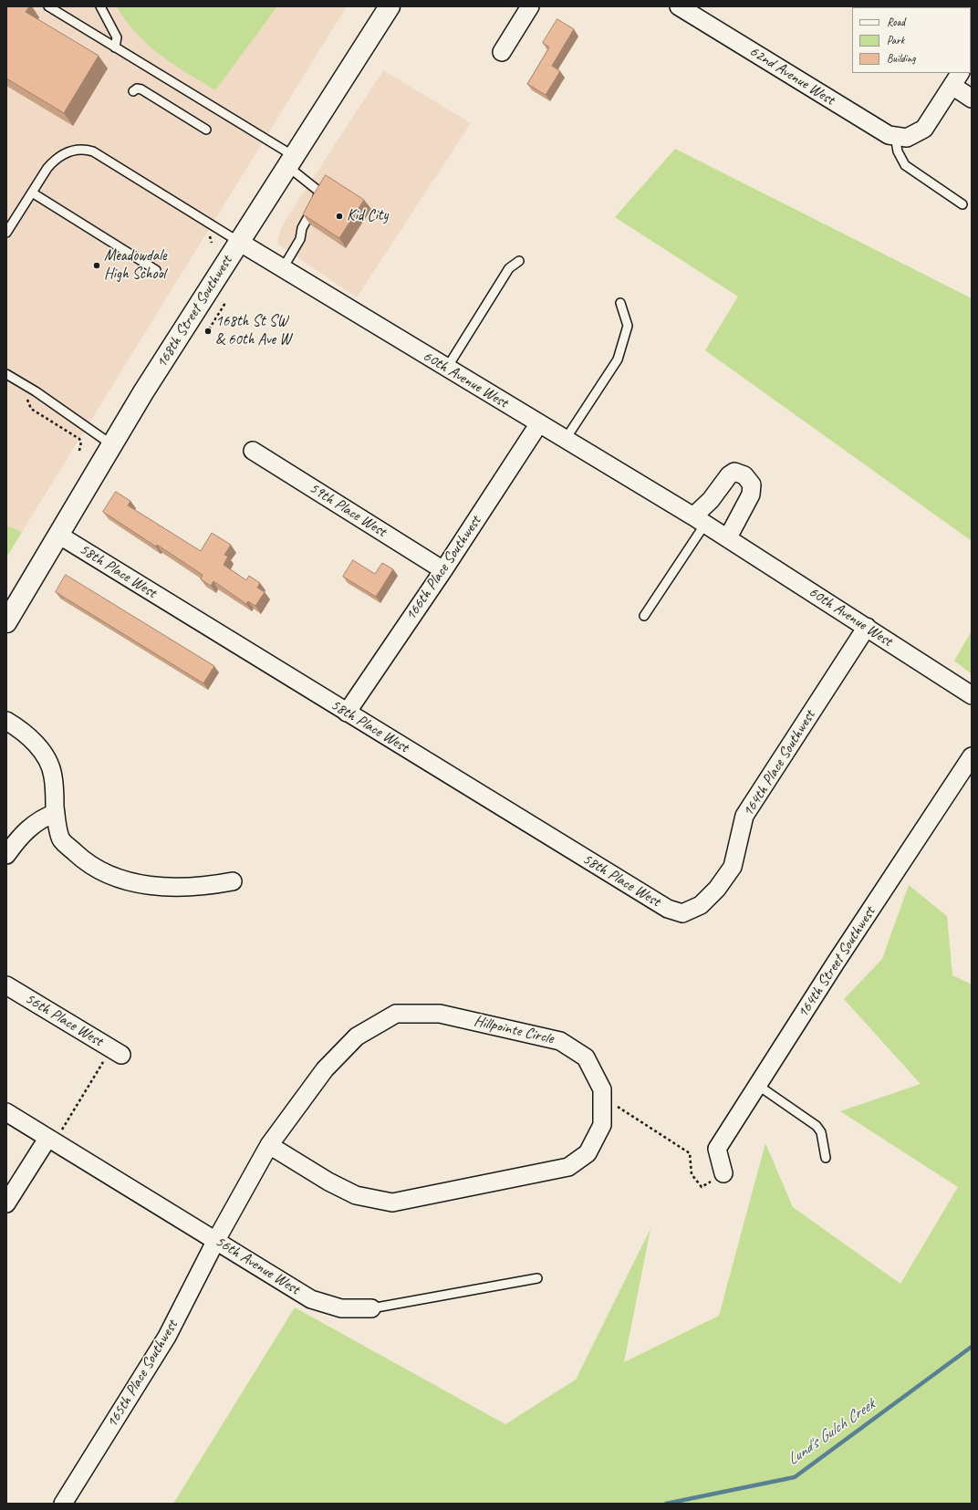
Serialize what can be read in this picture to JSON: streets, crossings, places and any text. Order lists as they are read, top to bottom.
{
  "streets": {
    "main road": ["168th Street Southwest"],
    "street": [
      "62nd Avenue West",
      "60th Avenue West",
      "59th Place West",
      "166th Place Southwest",
      "58th Place West",
      "164th Place Southwest",
      "164th Street Southwest",
      "56th Place West",
      "Hillpointe Circle",
      "56th Avenue West",
      "165th Place Southwest"
    ]
  },
  "crossings": [
    ["168th Street Southwest", "60th Avenue West"],
    ["168th Street Southwest", "58th Place West"],
    ["60th Avenue West", "166th Place Southwest"],
    ["60th Avenue West", "164th Place Southwest"],
    ["59th Place West", "166th Place Southwest"],
    ["166th Place Southwest", "58th Place West"],
    ["58th Place West", "164th Place Southwest"],
    ["Hillpointe Circle", "56th Avenue West"],
    ["Hillpointe Circle", "165th Place Southwest"],
    ["56th Avenue West", "165th Place Southwest"]
  ],
  "water": ["Lund's Gulch Creek"],
  "places": ["Kid City", "Meadowdale High School", "168th St SW & 60th Ave W"],
  "legend": ["Road", "Park", "Building"]
}
